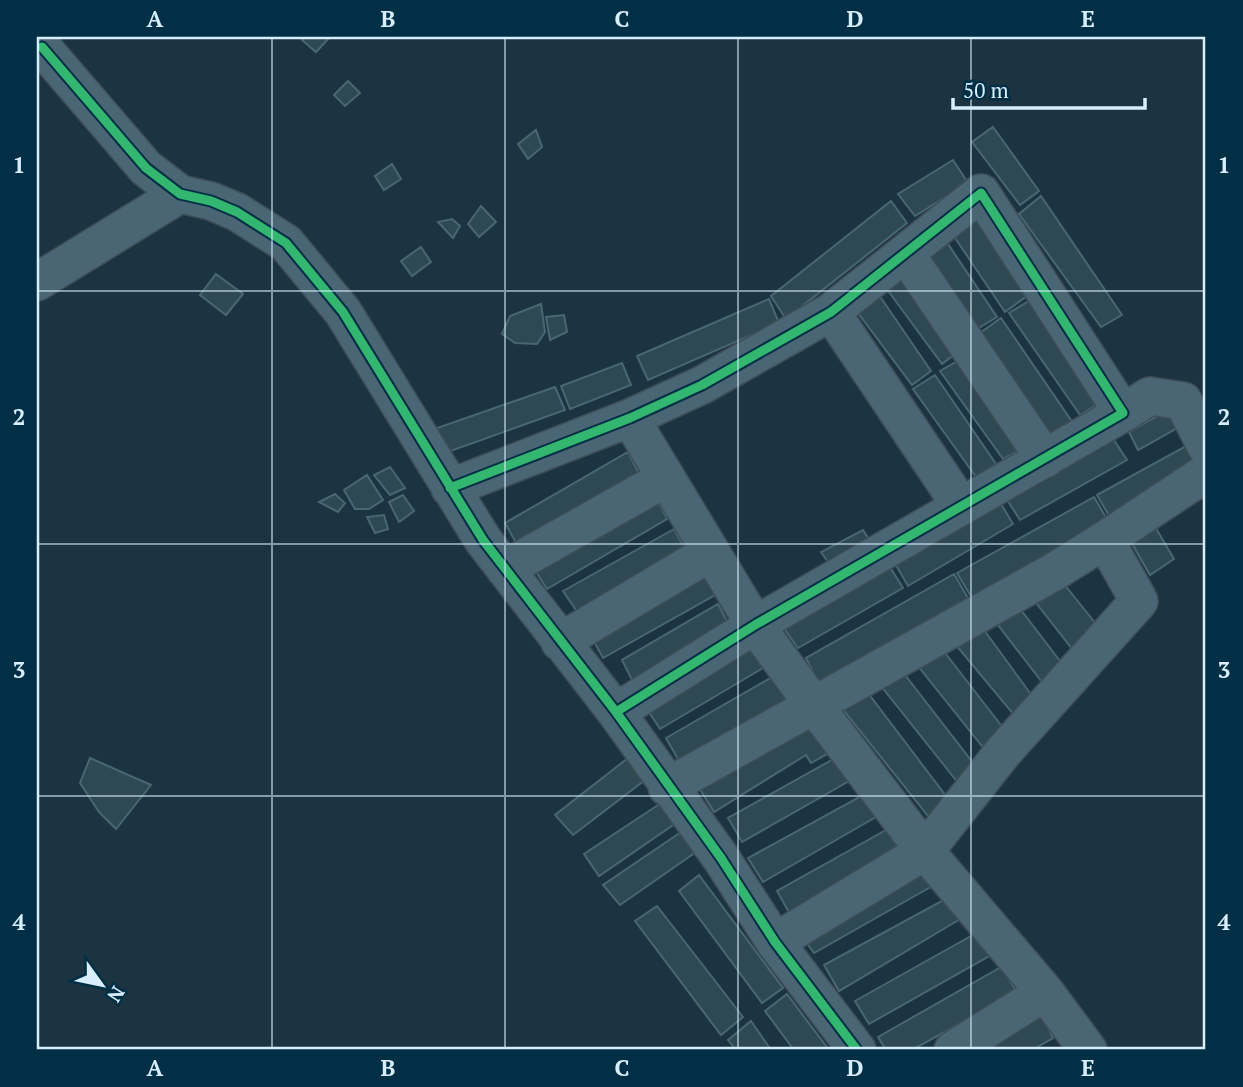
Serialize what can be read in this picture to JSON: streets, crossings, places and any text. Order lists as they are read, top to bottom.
{
  "scale_bar": "50 m",
  "north": "bottom right",
  "grid": {
    "columns": [
      "A",
      "B",
      "C",
      "D",
      "E"
    ],
    "rows": [
      "1",
      "2",
      "3",
      "4"
    ]
  }
}
